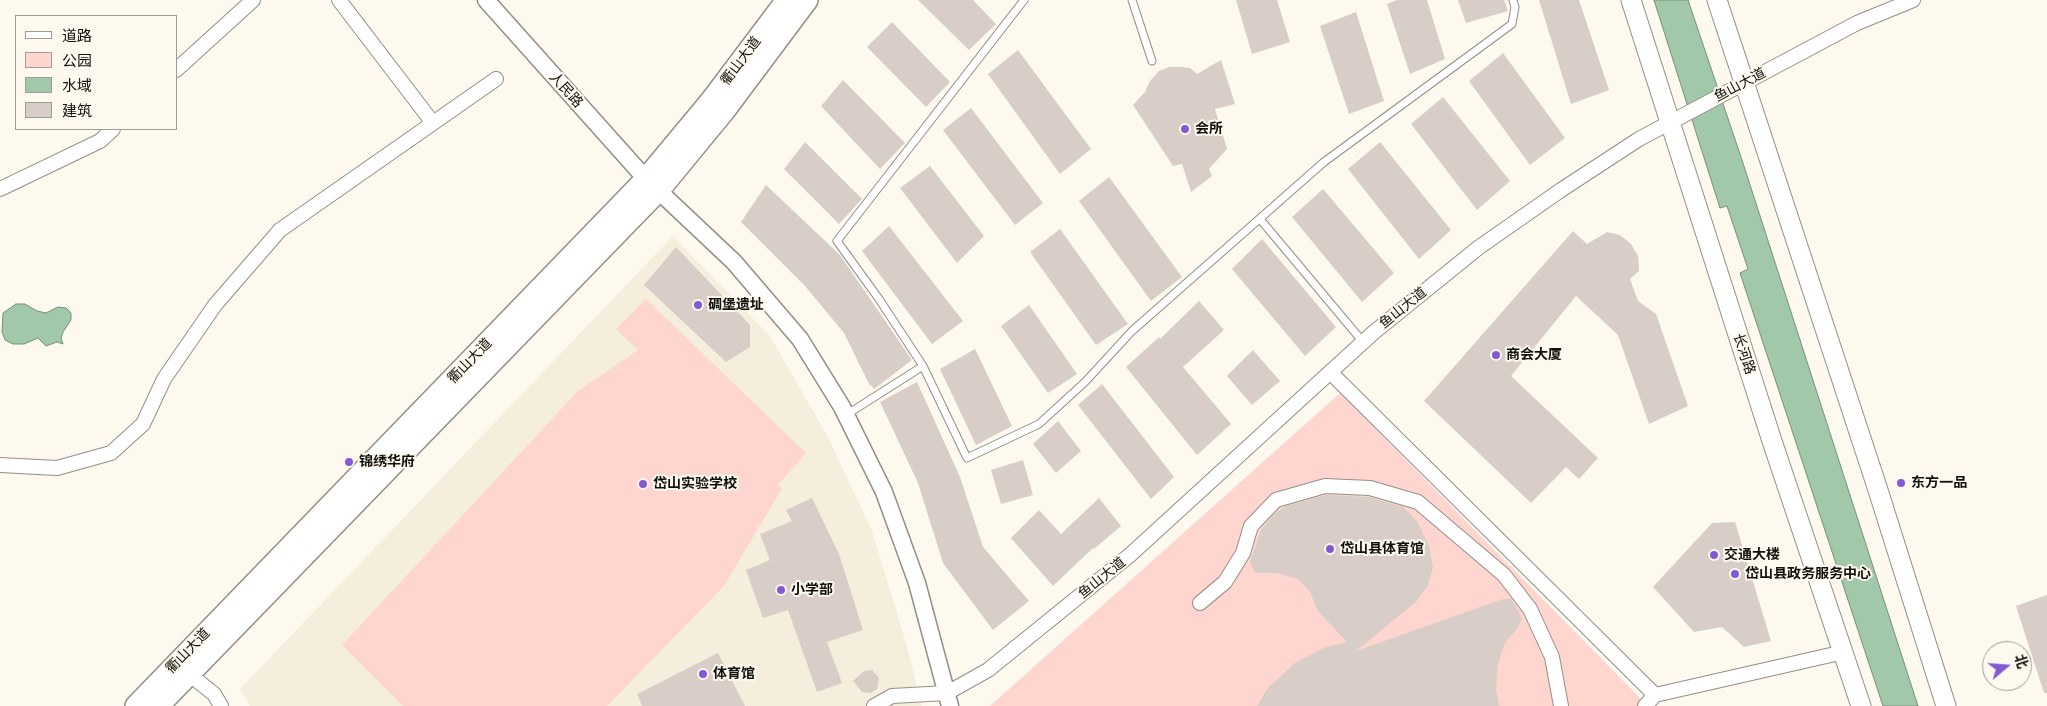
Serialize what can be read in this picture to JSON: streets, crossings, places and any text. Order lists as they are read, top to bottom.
{
  "streets": {
    "main road": ["衢山大道", "长河路"],
    "street": ["鱼山大道", "人民路"]
  },
  "crossings": [
    ["衢山大道", "人民路"],
    ["鱼山大道", "人民路"],
    ["鱼山大道", "长河路"]
  ],
  "places": [
    "会所",
    "碉堡遗址",
    "商会大厦",
    "锦绣华府",
    "东方一品",
    "岱山实验学校",
    "岱山县体育馆",
    "交通大楼",
    "岱山县政务服务中心",
    "小学部",
    "体育馆"
  ],
  "legend": [
    "道路",
    "公园",
    "水域",
    "建筑"
  ],
  "north": "right"
}
